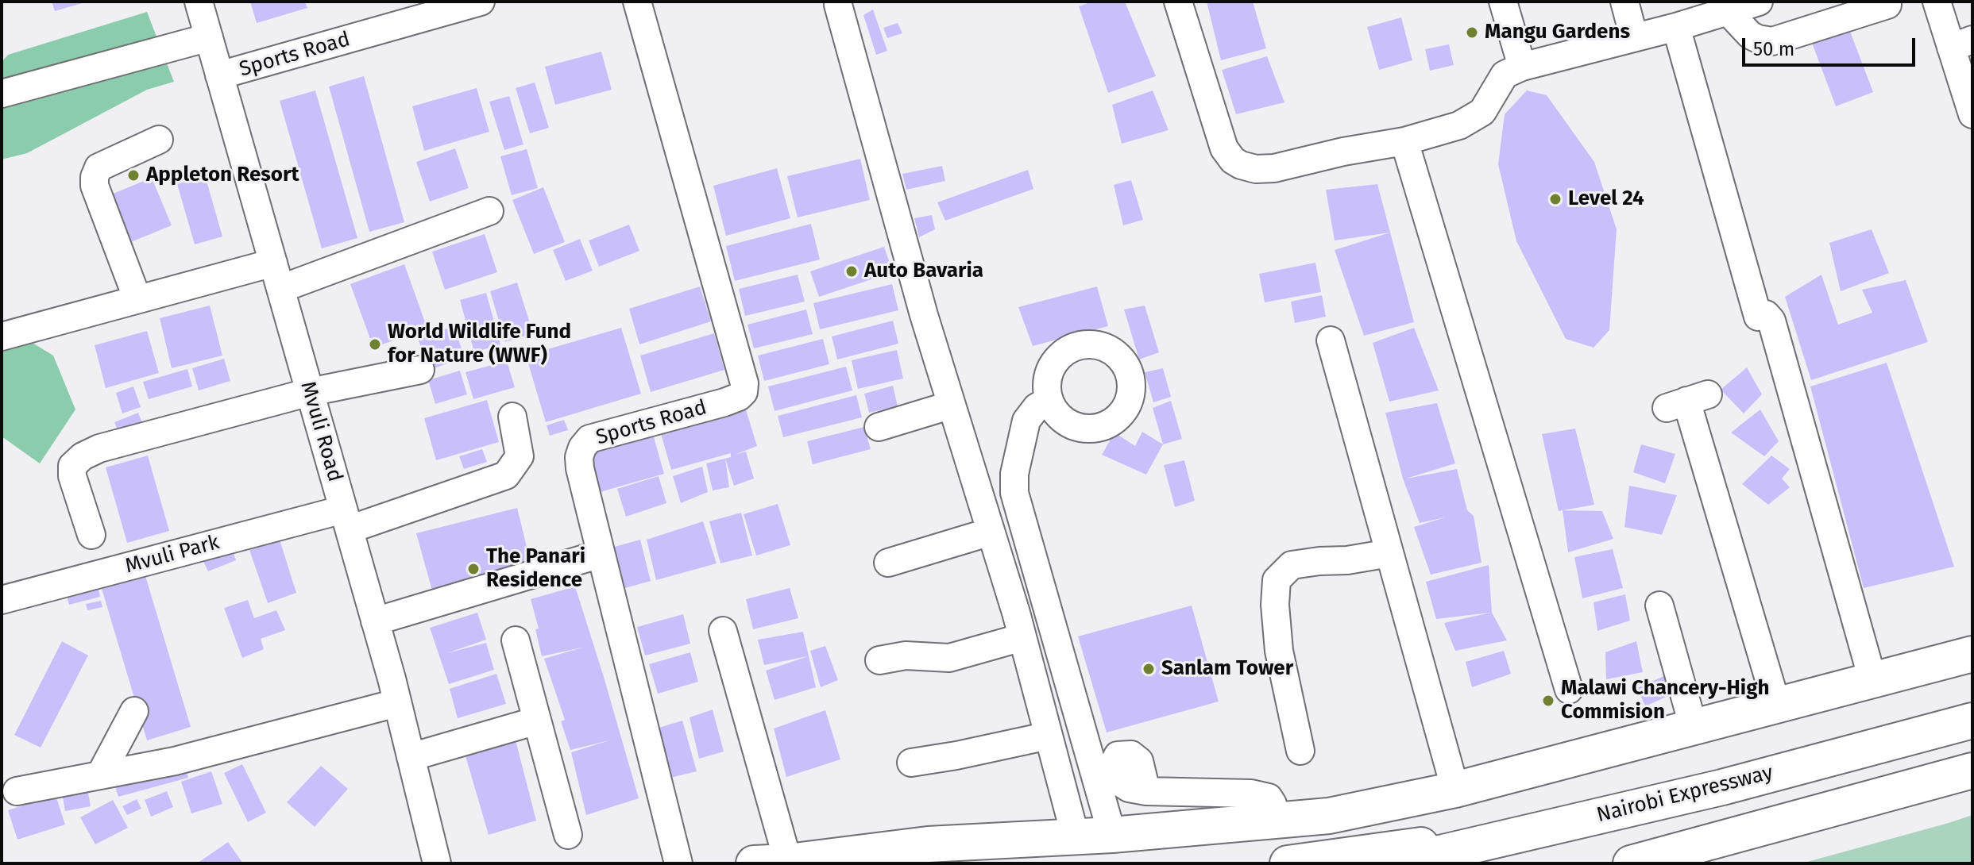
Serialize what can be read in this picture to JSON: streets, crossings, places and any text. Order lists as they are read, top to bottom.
{
  "streets": {
    "highway": ["Nairobi Expressway"],
    "street": ["Sports Road", "Mvuli Road", "Mvuli Park"]
  },
  "crossings": [
    ["Sports Road", "Mvuli Road"],
    ["Mvuli Road", "Mvuli Park"]
  ],
  "places": [
    "Mangu Gardens",
    "Appleton Resort",
    "Level 24",
    "Auto Bavaria",
    "World Wildlife Fund for Nature (WWF)",
    "The Panari Residence",
    "Sanlam Tower",
    "Malawi Chancery-High Commision"
  ],
  "scale_bar": "50 m"
}
